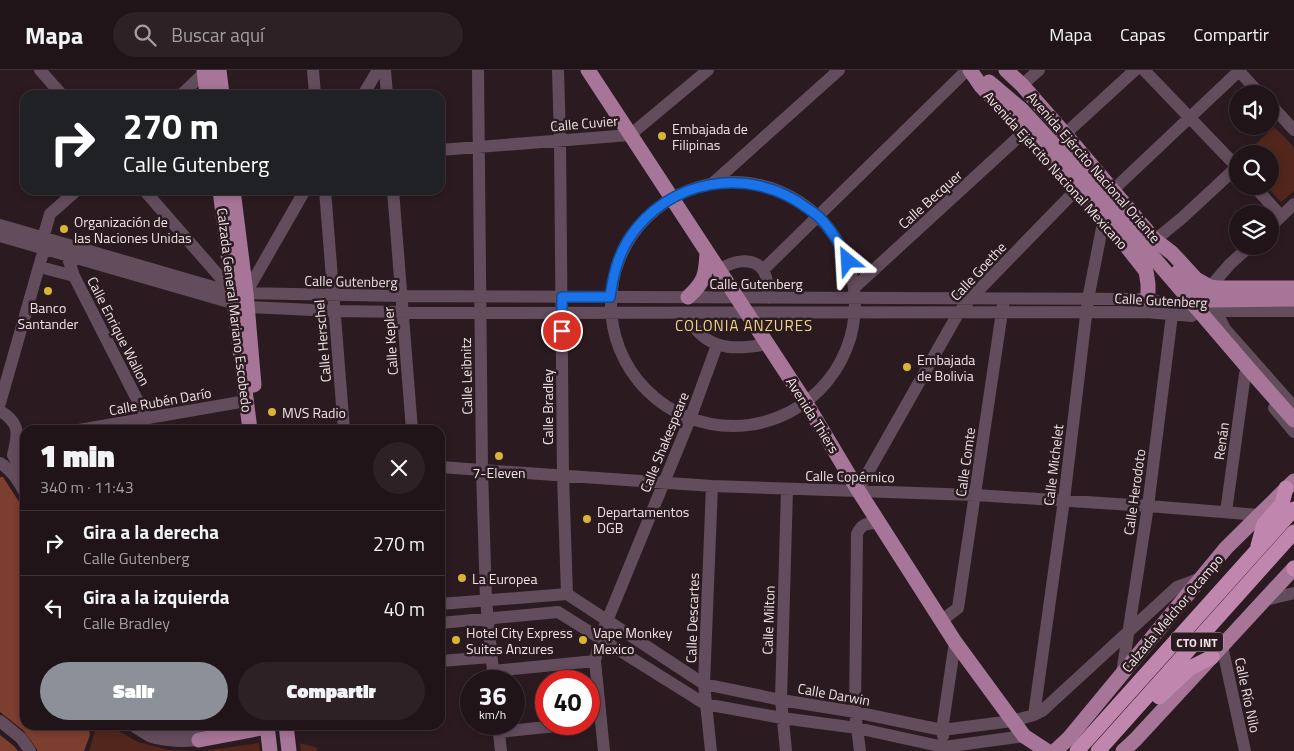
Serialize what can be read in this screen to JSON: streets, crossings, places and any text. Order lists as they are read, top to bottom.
{
  "streets": {
    "highway": ["CTO INT"],
    "main road": [
      "Avenida Ejército Nacional Oriente",
      "Avenida Ejército Nacional Mexicano",
      "Calzada General Mariano Escobedo",
      "Avenida Thiers",
      "Calzada Melchor Ocampo"
    ],
    "street": [
      "Calle Cuvier",
      "Calle Becquer",
      "Calle Goethe",
      "Calle Gutenberg",
      "Calle Enrique Wallon",
      "Calle Herschel",
      "Calle Kepler",
      "Calle Leibnitz",
      "Calle Rubén Darío",
      "Calle Bradley",
      "Renán",
      "Calle Shakespeare",
      "Calle Comte",
      "Calle Michelet",
      "Calle Copérnico",
      "Calle Herodoto",
      "Calle Descartes",
      "Calle Milton",
      "Calle Darwin",
      "Calle Río Nilo"
    ]
  },
  "crossings": [
    ["Calle Cuvier", "Calle Leibnitz"],
    ["Calle Cuvier", "Calle Bradley"],
    ["Calle Cuvier", "Avenida Thiers"],
    ["Avenida Ejército Nacional Mexicano", "Calle Becquer"],
    ["Avenida Ejército Nacional Mexicano", "Calle Goethe"],
    ["Avenida Ejército Nacional Mexicano", "Calle Gutenberg"],
    ["Avenida Ejército Nacional Mexicano", "Calle Michelet"],
    ["Calle Becquer", "Calle Gutenberg"],
    ["Calle Goethe", "Calle Gutenberg"],
    ["Calle Goethe", "Avenida Thiers"],
    ["Calle Goethe", "Calle Copérnico"],
    ["Calle Gutenberg", "Calzada General Mariano Escobedo"],
    ["Calle Gutenberg", "Calle Herschel"],
    ["Calle Gutenberg", "Calle Kepler"],
    ["Calle Gutenberg", "Calle Leibnitz"],
    ["Calle Gutenberg", "Calle Bradley"],
    ["Calle Gutenberg", "Avenida Thiers"],
    ["Calle Gutenberg", "Calle Comte"],
    ["Calle Gutenberg", "Calle Michelet"],
    ["Calle Gutenberg", "Calle Herodoto"],
    ["Calzada General Mariano Escobedo", "Calle Rubén Darío"],
    ["Calle Enrique Wallon", "Calle Rubén Darío"],
    ["Calle Leibnitz", "Calle Copérnico"],
    ["Calle Bradley", "Calle Copérnico"],
    ["Calle Bradley", "Calle Darwin"],
    ["Avenida Thiers", "Calle Comte"],
    ["Avenida Thiers", "Calle Copérnico"],
    ["Avenida Thiers", "Calle Darwin"],
    ["Renán", "Calle Copérnico"],
    ["Calle Shakespeare", "Calle Copérnico"],
    ["Calle Shakespeare", "Calle Darwin"],
    ["Calle Comte", "Calle Copérnico"],
    ["Calle Michelet", "Calle Copérnico"],
    ["Calle Michelet", "Calle Darwin"],
    ["Calle Copérnico", "Calle Herodoto"],
    ["Calle Copérnico", "Calzada Melchor Ocampo"],
    ["Calle Copérnico", "Calle Descartes"],
    ["Calle Copérnico", "Calle Milton"],
    ["Calle Herodoto", "Calzada Melchor Ocampo"],
    ["Calle Herodoto", "Calle Darwin"],
    ["Calzada Melchor Ocampo", "Calle Darwin"],
    ["Calle Descartes", "Calle Darwin"],
    ["Calle Milton", "Calle Darwin"],
    ["CTO INT", "Calle Río Nilo"]
  ],
  "districts": ["COLONIA ANZURES"],
  "places": [
    "Embajada de Filipinas",
    "Organización de las Naciones Unidas",
    "Banco Santander",
    "Embajada de Bolivia",
    "MVS Radio",
    "7-Eleven",
    "Departamentos DGB",
    "La Europea",
    "Hotel City Express Suites Anzures",
    "Vape Monkey Mexico"
  ],
  "page": {
    "header": "Mapa",
    "search": "Buscar aquí",
    "nav": ["Mapa", "Capas", "Compartir"],
    "turn": ["270 m", "Calle Gutenberg"],
    "heading": ["1 min", "340 m · 11:43"],
    "list": [
      {
        "name": "Gira a la derecha",
        "note": "Calle Gutenberg",
        "value": "270 m"
      },
      {
        "name": "Gira a la izquierda",
        "note": "Calle Bradley",
        "value": "40 m"
      }
    ],
    "buttons": ["Salir", "Compartir"],
    "speed": "36 km/h",
    "limit": "40"
  }
}
